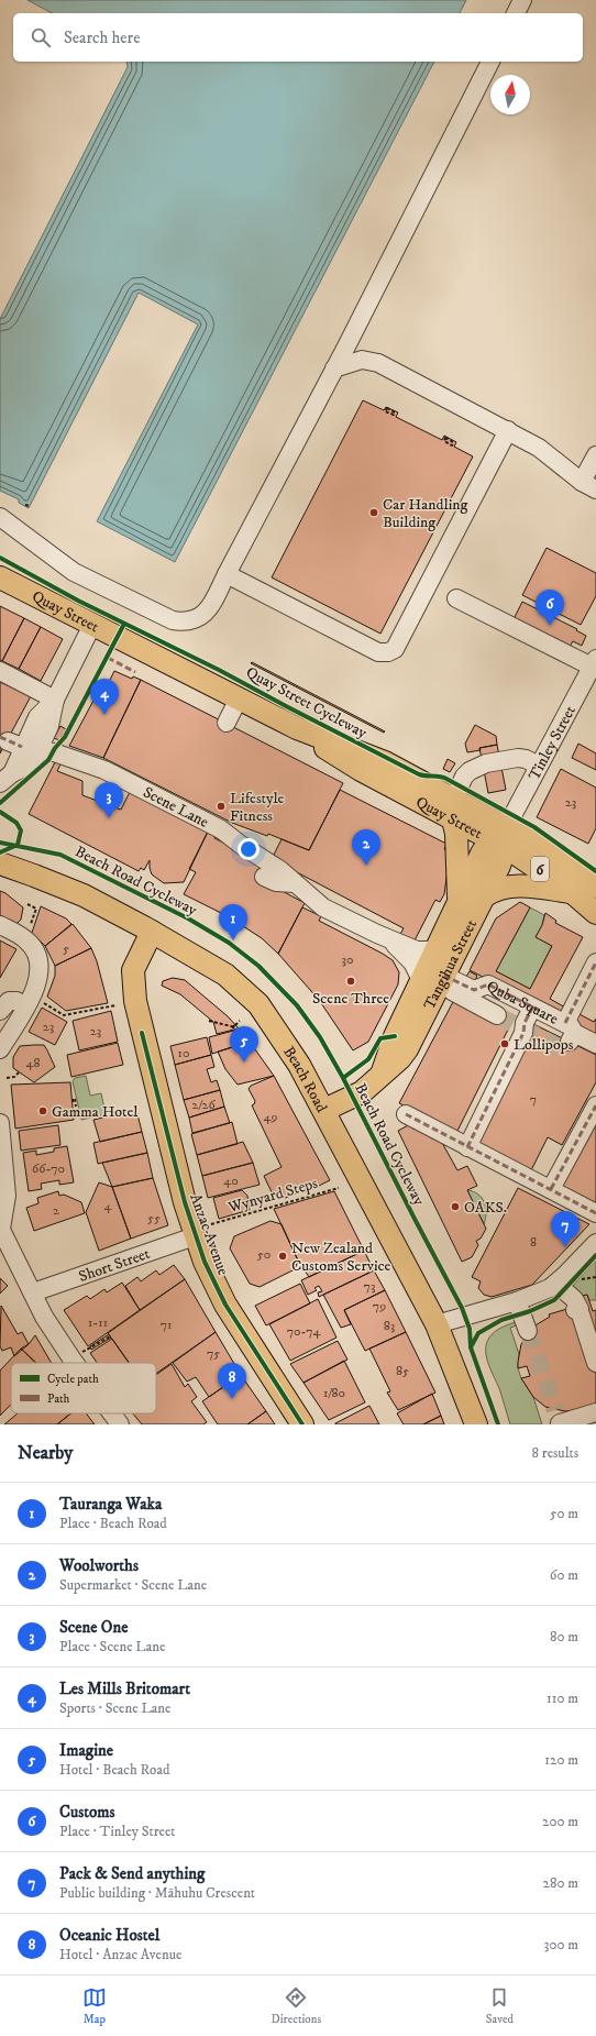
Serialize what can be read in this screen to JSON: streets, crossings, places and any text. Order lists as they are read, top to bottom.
{
  "streets": {
    "main road": [
      "Quay Street",
      "6",
      "Tangihua Street",
      "Beach Road",
      "Anzac Avenue"
    ],
    "street": [
      "Tinley Street",
      "Scene Lane",
      "Quba Square",
      "Short Street"
    ],
    "path": ["Wynyard Steps"],
    "cycle path": ["Quay Street Cycleway", "Beach Road Cycleway"]
  },
  "crossings": [
    ["Quay Street", "Tinley Street"],
    ["Quay Street", "Tangihua Street"],
    ["Tinley Street", "Tangihua Street"],
    ["Scene Lane", "Tangihua Street"],
    ["Scene Lane", "Quba Square"],
    ["Tangihua Street", "Quba Square"],
    ["Tangihua Street", "Beach Road"],
    ["Beach Road", "Anzac Avenue"],
    ["Wynyard Steps", "Anzac Avenue"],
    ["Wynyard Steps", "Short Street"],
    ["Anzac Avenue", "Short Street"]
  ],
  "places": [
    "Car Handling Building",
    "Lifestyle Fitness",
    "Scene Three",
    "Lollipops",
    "Gamma Hotel",
    "OAKS.",
    "New Zealand Customs Service"
  ],
  "house_numbers": [
    "23",
    "5",
    "30",
    "23",
    "23",
    "10",
    "48",
    "7",
    "2/26",
    "49",
    "66-70",
    "40",
    "4",
    "2",
    "55",
    "8",
    "50",
    "73",
    "79",
    "1-11",
    "71",
    "83",
    "70-74",
    "75",
    "85",
    "1/80"
  ],
  "legend": ["Cycle path", "Path"],
  "north": "top",
  "page": {
    "search": "Search here",
    "pins": [
      "6",
      "4",
      "3",
      "2",
      "1",
      "5",
      "7",
      "8"
    ],
    "heading": ["Nearby", "8 results"],
    "list": [
      {
        "mark": "1",
        "name": "Tauranga Waka",
        "note": "Place · Beach Road",
        "value": "50 m"
      },
      {
        "mark": "2",
        "name": "Woolworths",
        "note": "Supermarket · Scene Lane",
        "value": "60 m"
      },
      {
        "mark": "3",
        "name": "Scene One",
        "note": "Place · Scene Lane",
        "value": "80 m"
      },
      {
        "mark": "4",
        "name": "Les Mills Britomart",
        "note": "Sports · Scene Lane",
        "value": "110 m"
      },
      {
        "mark": "5",
        "name": "Imagine",
        "note": "Hotel · Beach Road",
        "value": "120 m"
      },
      {
        "mark": "6",
        "name": "Customs",
        "note": "Place · Tinley Street",
        "value": "200 m"
      },
      {
        "mark": "7",
        "name": "Pack & Send anything",
        "note": "Public building · Māhuhu Crescent",
        "value": "280 m"
      },
      {
        "mark": "8",
        "name": "Oceanic Hostel",
        "note": "Hotel · Anzac Avenue",
        "value": "300 m"
      }
    ],
    "nav": ["Map", "Directions", "Saved"]
  }
}
